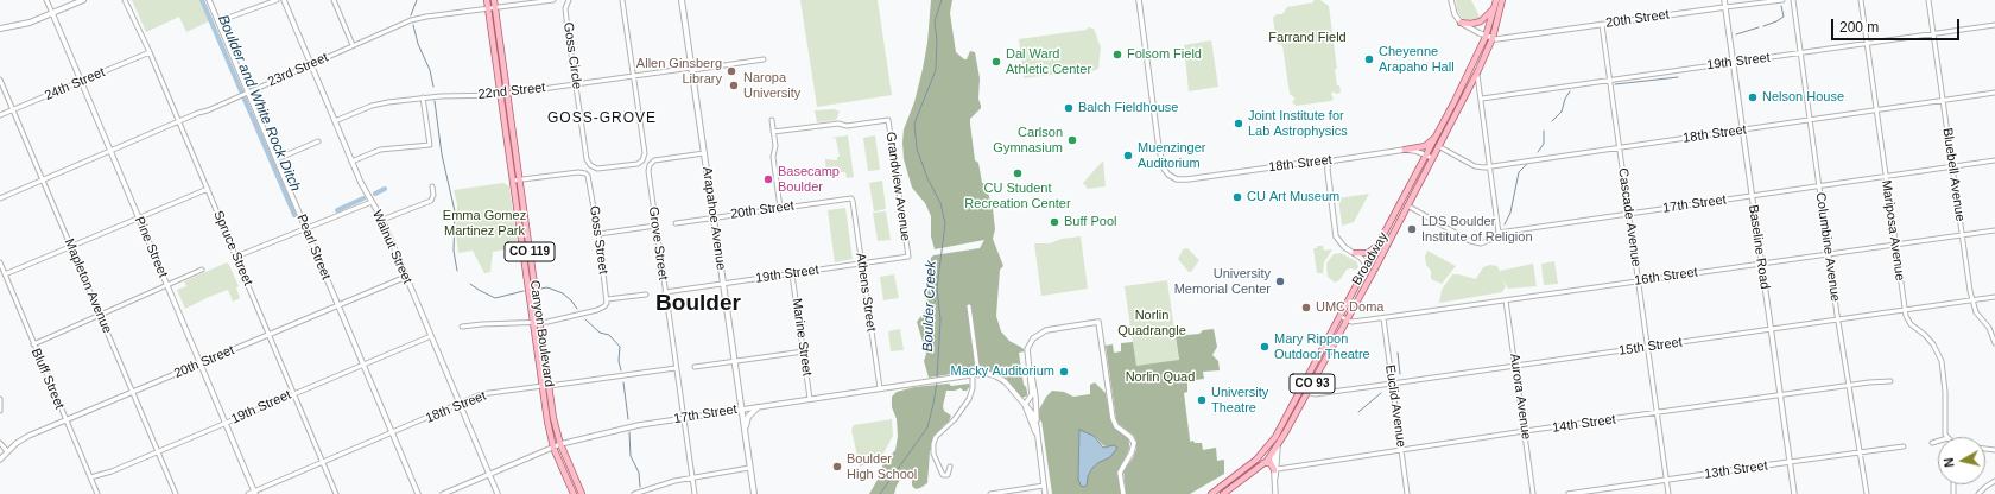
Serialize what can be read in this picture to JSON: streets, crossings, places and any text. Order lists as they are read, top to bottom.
{
  "streets": {
    "main road": [
      "Arapahoe Avenue",
      "CO 119",
      "Broadway",
      "Canyon Boulevard",
      "CO 93"
    ],
    "street": [
      "20th Street",
      "Goss Circle",
      "19th Street",
      "23rd Street",
      "24th Street",
      "22nd Street",
      "18th Street",
      "Bluebell Avenue",
      "Grandview Avenue",
      "17th Street",
      "Cascade Avenue",
      "Mariposa Avenue",
      "Goss Street",
      "Grove Street",
      "Pine Street",
      "Pearl Street",
      "Walnut Street",
      "Baseline Road",
      "Columbine Avenue",
      "Spruce Street",
      "16th Street",
      "Mapleton Avenue",
      "Athens Street",
      "Marine Street",
      "15th Street",
      "Bluff Street",
      "Aurora Avenue",
      "Euclid Avenue",
      "14th Street",
      "13th Street"
    ]
  },
  "crossings": [
    ["20th Street", "Cascade Avenue"],
    ["20th Street", "Arapahoe Avenue"],
    ["20th Street", "Pine Street"],
    ["20th Street", "Pearl Street"],
    ["20th Street", "Walnut Street"],
    ["20th Street", "Baseline Road"],
    ["20th Street", "Spruce Street"],
    ["20th Street", "Broadway"],
    ["20th Street", "Mapleton Avenue"],
    ["20th Street", "Athens Street"],
    ["20th Street", "Bluff Street"],
    ["Goss Circle", "22nd Street"],
    ["19th Street", "Bluebell Avenue"],
    ["19th Street", "Grandview Avenue"],
    ["19th Street", "Cascade Avenue"],
    ["19th Street", "Arapahoe Avenue"],
    ["19th Street", "Mariposa Avenue"],
    ["19th Street", "Grove Street"],
    ["19th Street", "Pine Street"],
    ["19th Street", "Pearl Street"],
    ["19th Street", "Walnut Street"],
    ["19th Street", "Baseline Road"],
    ["19th Street", "Columbine Avenue"],
    ["19th Street", "Spruce Street"],
    ["19th Street", "Mapleton Avenue"],
    ["19th Street", "Athens Street"],
    ["19th Street", "Marine Street"],
    ["19th Street", "Bluff Street"],
    ["23rd Street", "Pine Street"],
    ["23rd Street", "Pearl Street"],
    ["23rd Street", "Walnut Street"],
    ["23rd Street", "Spruce Street"],
    ["23rd Street", "Mapleton Avenue"],
    ["23rd Street", "Canyon Boulevard"],
    ["24th Street", "Pine Street"],
    ["24th Street", "Spruce Street"],
    ["24th Street", "Mapleton Avenue"],
    ["22nd Street", "Arapahoe Avenue"],
    ["22nd Street", "Walnut Street"],
    ["22nd Street", "Canyon Boulevard"],
    ["18th Street", "Bluebell Avenue"],
    ["18th Street", "Cascade Avenue"],
    ["18th Street", "Mariposa Avenue"],
    ["18th Street", "Grove Street"],
    ["18th Street", "Pine Street"],
    ["18th Street", "Pearl Street"],
    ["18th Street", "Walnut Street"],
    ["18th Street", "Baseline Road"],
    ["18th Street", "Columbine Avenue"],
    ["18th Street", "Spruce Street"],
    ["18th Street", "Broadway"],
    ["18th Street", "Canyon Boulevard"],
    ["Bluebell Avenue", "17th Street"],
    ["Bluebell Avenue", "16th Street"],
    ["Bluebell Avenue", "15th Street"],
    ["17th Street", "Cascade Avenue"],
    ["17th Street", "Arapahoe Avenue"],
    ["17th Street", "Mariposa Avenue"],
    ["17th Street", "Grove Street"],
    ["17th Street", "Walnut Street"],
    ["17th Street", "Baseline Road"],
    ["17th Street", "Columbine Avenue"],
    ["17th Street", "Broadway"],
    ["17th Street", "Athens Street"],
    ["17th Street", "Canyon Boulevard"],
    ["17th Street", "Marine Street"],
    ["Cascade Avenue", "16th Street"],
    ["Cascade Avenue", "15th Street"],
    ["Cascade Avenue", "14th Street"],
    ["Cascade Avenue", "13th Street"],
    ["Arapahoe Avenue", "Grove Street"],
    ["Mariposa Avenue", "16th Street"],
    ["Mariposa Avenue", "15th Street"],
    ["Goss Street", "Canyon Boulevard"],
    ["Baseline Road", "16th Street"],
    ["Baseline Road", "15th Street"],
    ["Baseline Road", "14th Street"],
    ["Baseline Road", "13th Street"],
    ["Columbine Avenue", "16th Street"],
    ["Columbine Avenue", "15th Street"],
    ["Columbine Avenue", "14th Street"],
    ["Columbine Avenue", "13th Street"],
    ["Broadway", "16th Street"],
    ["Broadway", "15th Street"],
    ["16th Street", "Aurora Avenue"],
    ["16th Street", "Euclid Avenue"],
    ["15th Street", "Aurora Avenue"],
    ["15th Street", "Euclid Avenue"],
    ["Aurora Avenue", "14th Street"],
    ["Euclid Avenue", "14th Street"]
  ],
  "districts": ["GOSS-GROVE", "Boulder"],
  "water": ["Boulder and White Rock Ditch", "Boulder Creek"],
  "parks": [
    "Farrand Field",
    "Emma Gomez Martinez Park",
    "Norlin Quadrangle",
    "Norlin Quad"
  ],
  "places": [
    "Folsom Field",
    "Cheyenne Arapaho Hall",
    "Dal Ward Athletic Center",
    "Allen Ginsberg Library",
    "Naropa University",
    "Nelson House",
    "Balch Fieldhouse",
    "Joint Institute for Lab Astrophysics",
    "Carlson Gymnasium",
    "Muenzinger Auditorium",
    "CU Student Recreation Center",
    "Basecamp Boulder",
    "CU Art Museum",
    "Buff Pool",
    "LDS Boulder Institute of Religion",
    "University Memorial Center",
    "UMC Doma",
    "Mary Rippon Outdoor Theatre",
    "Macky Auditorium",
    "University Theatre",
    "Boulder High School"
  ],
  "scale_bar": "200 m",
  "north": "left"
}
